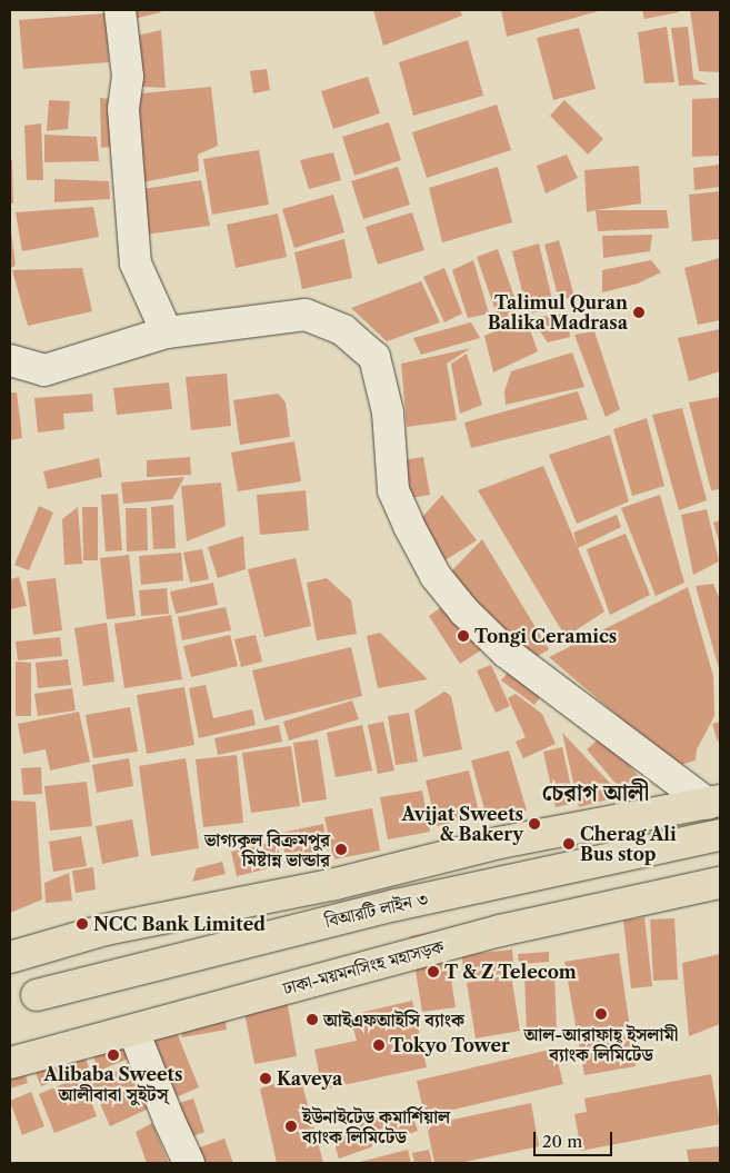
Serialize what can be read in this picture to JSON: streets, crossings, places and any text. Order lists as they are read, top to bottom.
{
  "streets": {
    "highway": ["বিআরটি লাইন ৩", "ঢাকা-ময়মনসিংহ মহাসড়ক"]
  },
  "districts": ["চেরাগ আলী"],
  "places": [
    "Talimul Quran Balika Madrasa",
    "Tongi Ceramics",
    "Avijat Sweets & Bakery",
    "Cherag Ali Bus stop",
    "ভাগ্যকুল বিক্রমপুর মিষ্টান্ন ভান্ডার",
    "NCC Bank Limited",
    "T & Z Telecom",
    "আল-আরাফাহ্ ইসলামী ব্যাংক লিমিটেড",
    "আইএফআইসি ব্যাংক",
    "Tokyo Tower",
    "Alibaba Sweets আলীবাবা সুইটস্",
    "Kaveya",
    "ইউনাইটেড কমার্শিয়াল ব্যাংক লিমিটেড"
  ],
  "scale_bar": "20 m"
}
